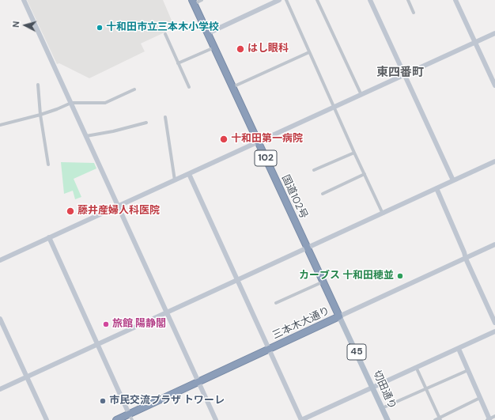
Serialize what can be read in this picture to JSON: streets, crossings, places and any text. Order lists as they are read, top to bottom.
{
  "streets": {
    "highway": ["102", "国道102号", "三本木大通り"],
    "main road": ["45", "切田通り"]
  },
  "crossings": [
    ["国道102号", "三本木大通り"],
    ["国道102号", "切田通り"],
    ["三本木大通り", "切田通り"]
  ],
  "districts": ["東四番町"],
  "places": [
    "十和田市立三本木小学校",
    "はし眼科",
    "十和田第一病院",
    "藤井産婦人科医院",
    "カーブス 十和田穂並",
    "旅館 陽静閣",
    "市民交流プラザ トワーレ"
  ],
  "north": "left"
}
